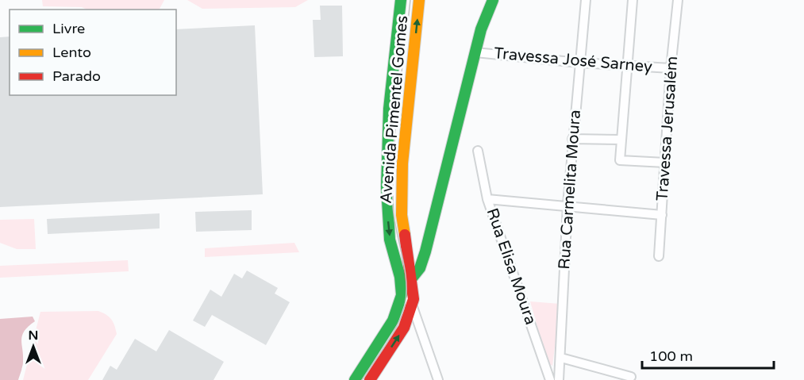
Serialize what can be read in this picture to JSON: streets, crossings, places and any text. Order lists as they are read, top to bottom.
{
  "streets": {
    "main road": ["Avenida Pimentel Gomes"],
    "street": [
      "Travessa José Sarney",
      "Travessa Jerusalém",
      "Rua Carmelita Moura",
      "Rua Elisa Moura"
    ]
  },
  "crossings": [
    ["Travessa José Sarney", "Travessa Jerusalém"],
    ["Travessa José Sarney", "Rua Carmelita Moura"]
  ],
  "legend": ["Livre", "Lento", "Parado"],
  "scale_bar": "100 m",
  "north": "top"
}
